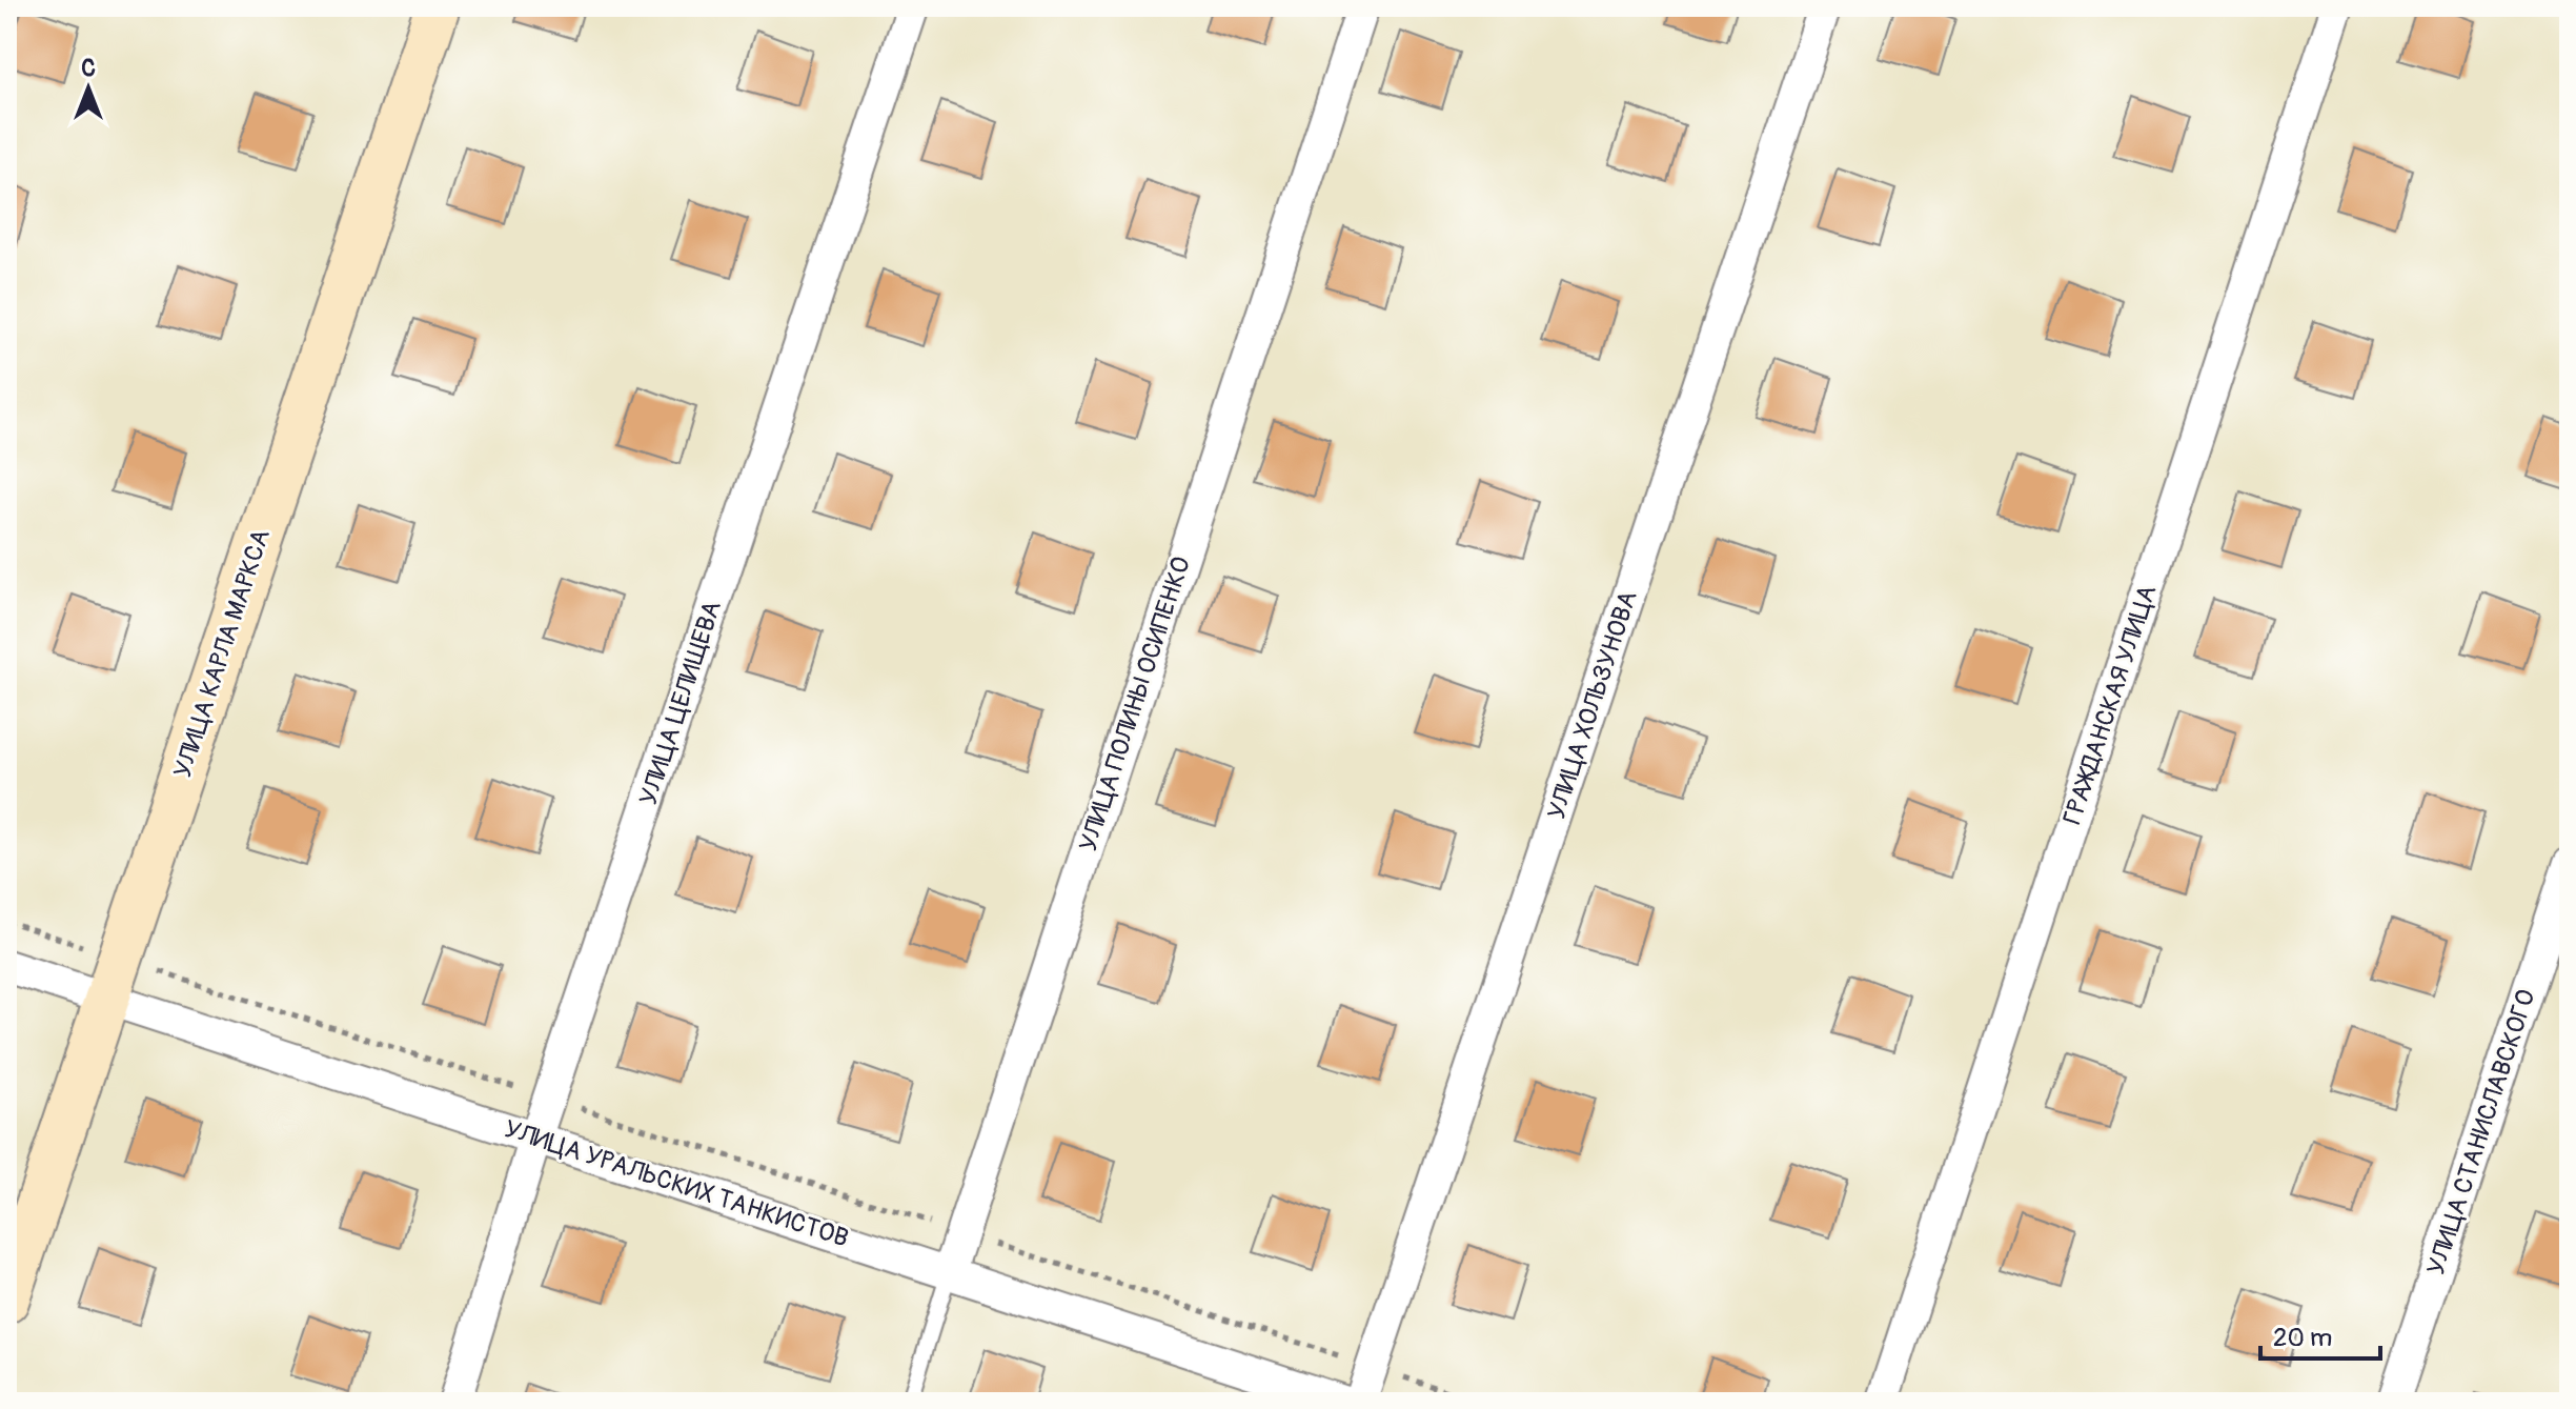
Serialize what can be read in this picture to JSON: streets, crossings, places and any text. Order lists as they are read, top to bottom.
{
  "streets": {
    "main road": ["УЛИЦА КАРЛА МАРКСА"],
    "street": [
      "УЛИЦА ЦЕЛИЩЕВА",
      "УЛИЦА ПОЛИНЫ ОСИПЕНКО",
      "УЛИЦА ХОЛЬЗУНОВА",
      "ГРАЖДАНСКАЯ УЛИЦА",
      "УЛИЦА СТАНИСЛАВСКОГО",
      "УЛИЦА УРАЛЬСКИХ ТАНКИСТОВ"
    ]
  },
  "crossings": [
    ["УЛИЦА КАРЛА МАРКСА", "УЛИЦА УРАЛЬСКИХ ТАНКИСТОВ"],
    ["УЛИЦА ЦЕЛИЩЕВА", "УЛИЦА УРАЛЬСКИХ ТАНКИСТОВ"],
    ["УЛИЦА ПОЛИНЫ ОСИПЕНКО", "УЛИЦА УРАЛЬСКИХ ТАНКИСТОВ"]
  ],
  "scale_bar": "20 m",
  "north": "top"
}
